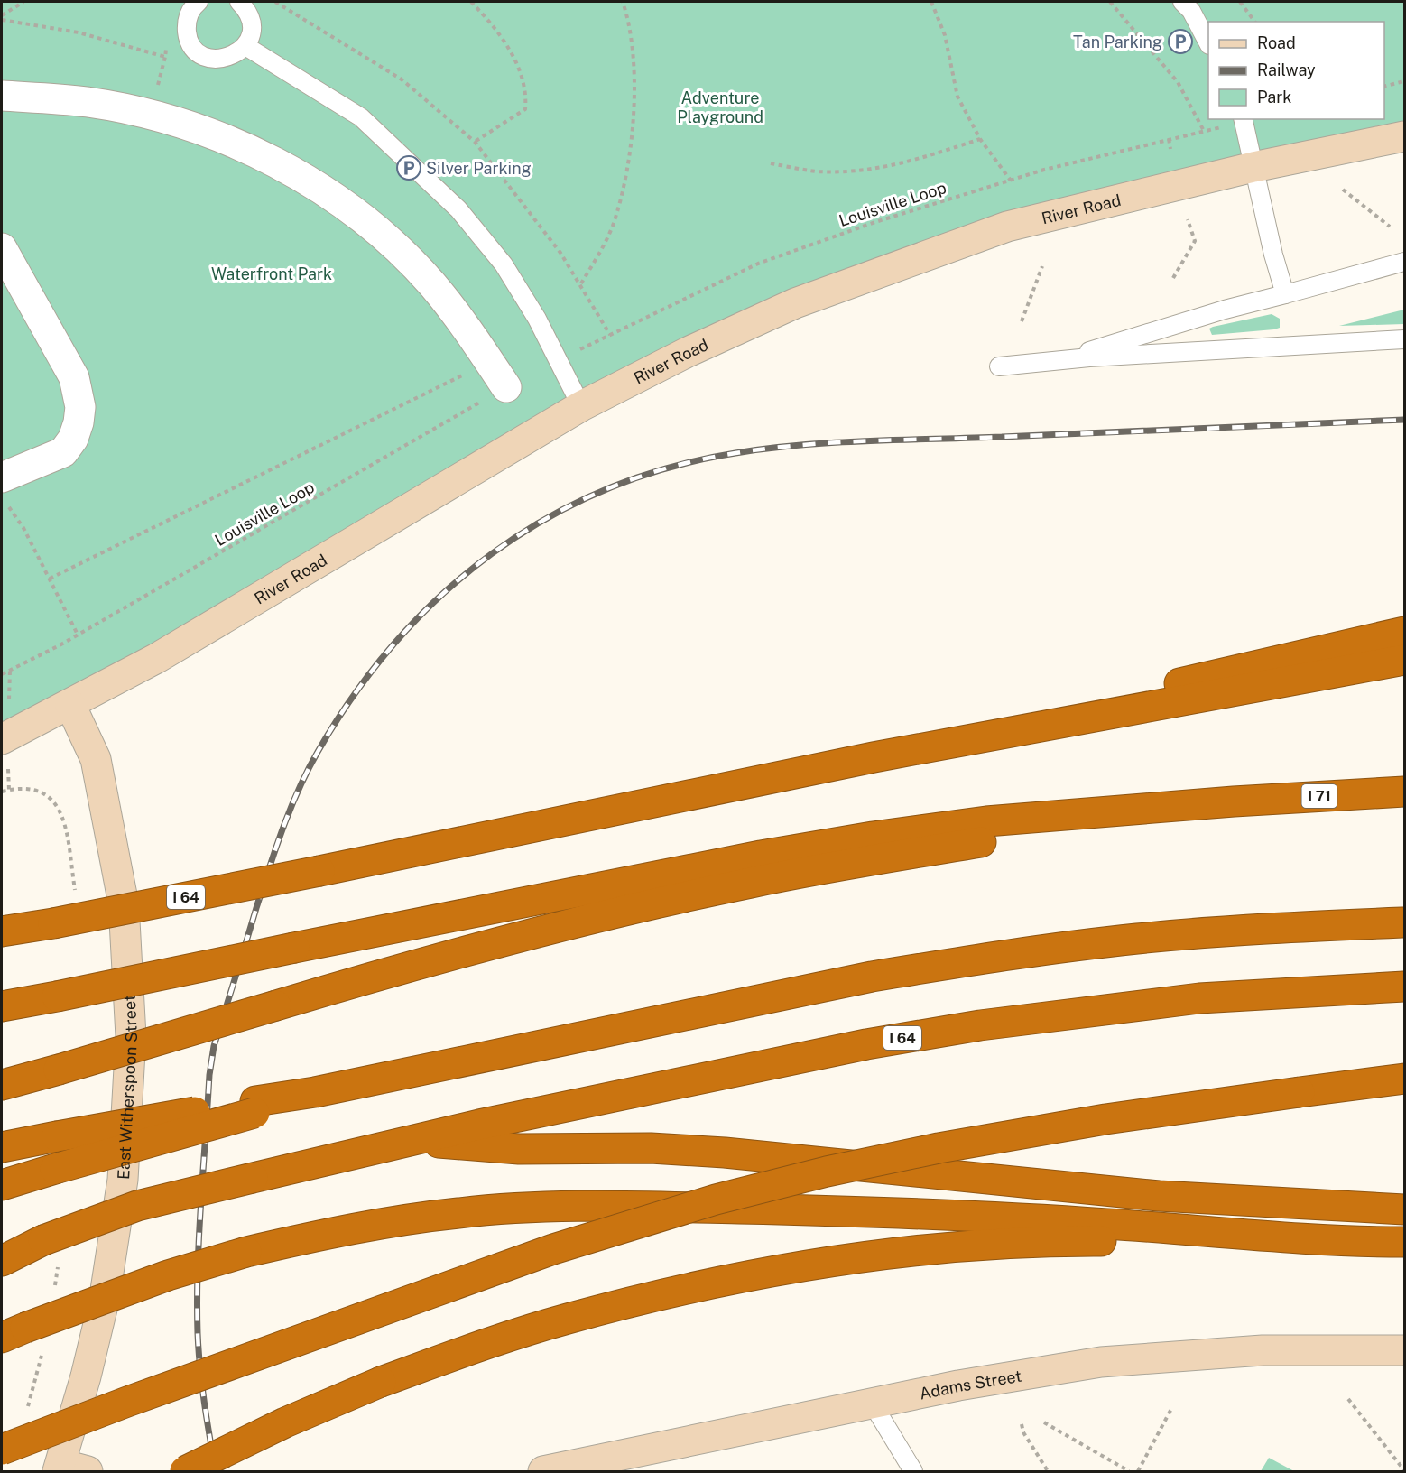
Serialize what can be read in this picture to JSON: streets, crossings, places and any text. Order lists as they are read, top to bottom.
{
  "streets": {
    "highway": ["I 71", "I 64"],
    "street": ["River Road", "East Witherspoon Street", "Adams Street"],
    "path": ["Louisville Loop"]
  },
  "crossings": [
    ["River Road", "East Witherspoon Street"]
  ],
  "parks": ["Adventure Playground", "Waterfront Park"],
  "places": {
    "parking": ["Tan Parking", "Silver Parking"]
  },
  "legend": ["Road", "Railway", "Park"]
}
